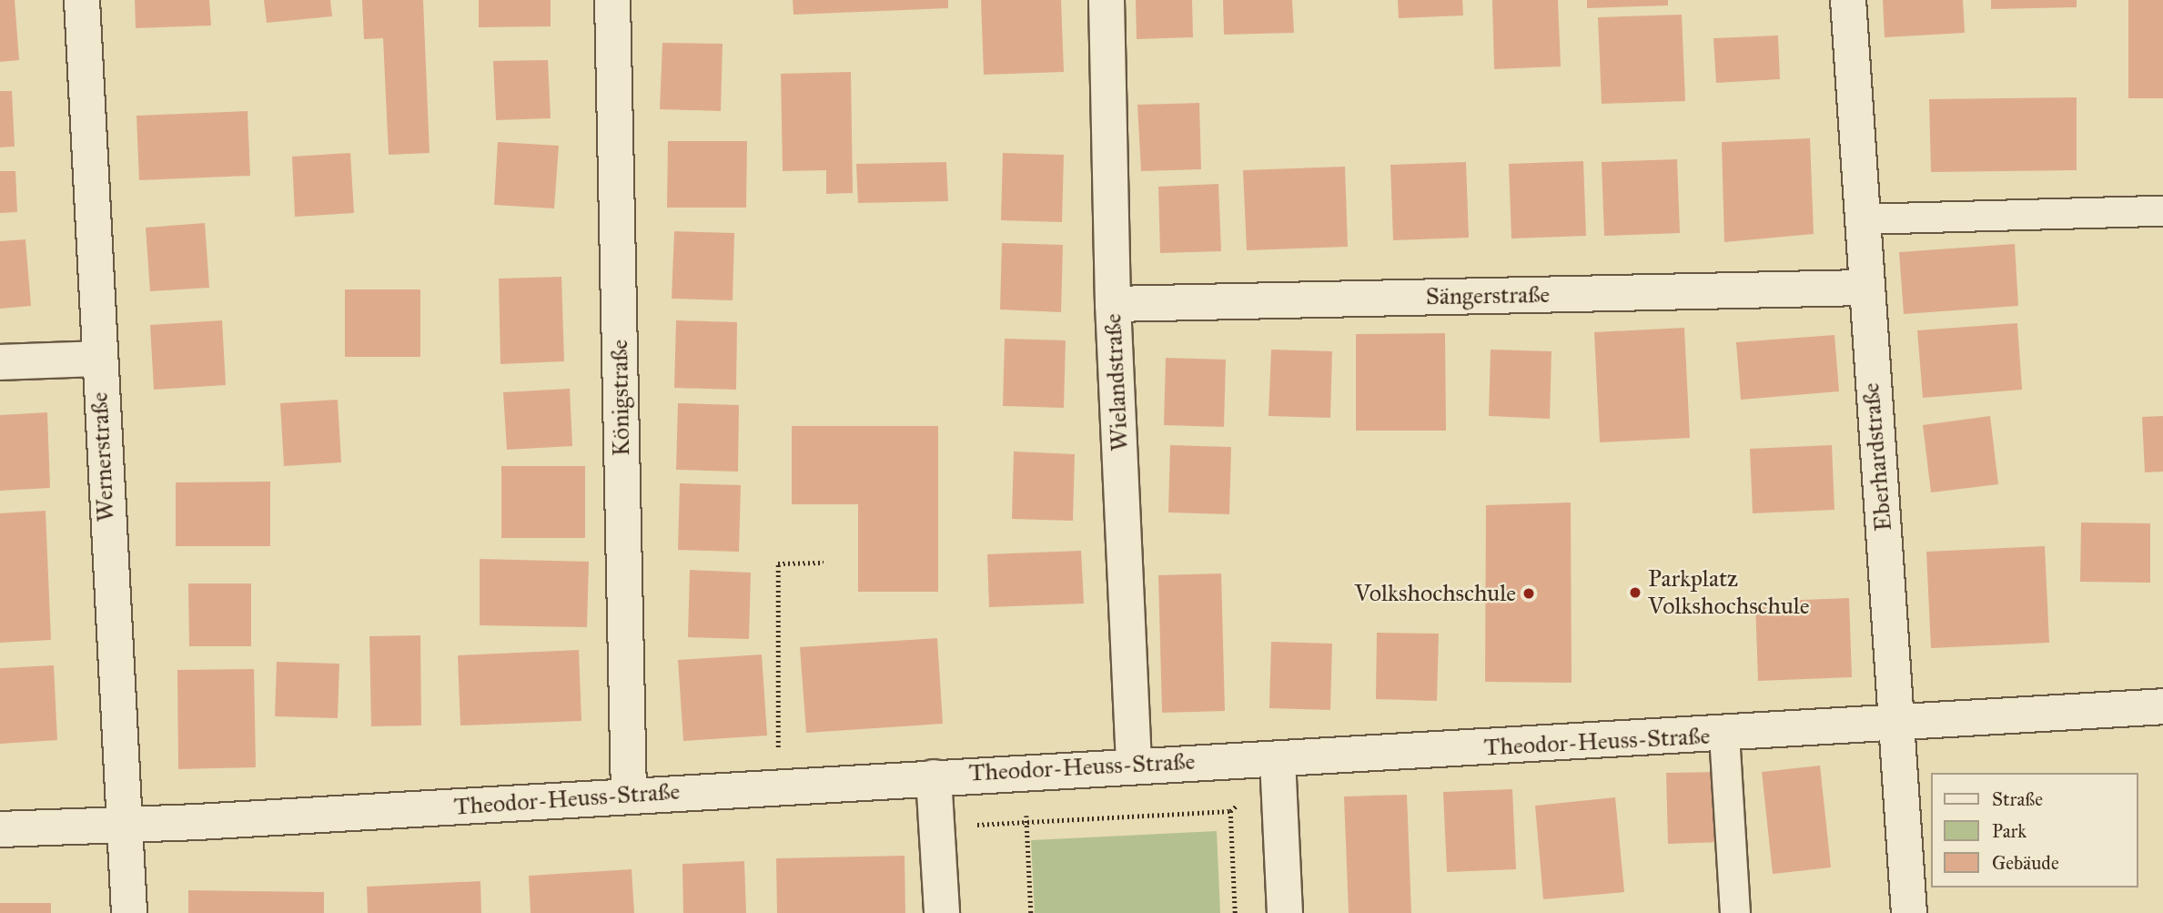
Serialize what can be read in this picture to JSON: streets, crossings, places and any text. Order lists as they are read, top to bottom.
{
  "streets": {
    "street": [
      "Sängerstraße",
      "Wielandstraße",
      "Königstraße",
      "Wernerstraße",
      "Eberhardstraße",
      "Theodor-Heuss-Straße"
    ]
  },
  "crossings": [
    ["Sängerstraße", "Wielandstraße"],
    ["Sängerstraße", "Eberhardstraße"],
    ["Wielandstraße", "Theodor-Heuss-Straße"],
    ["Königstraße", "Theodor-Heuss-Straße"],
    ["Wernerstraße", "Theodor-Heuss-Straße"],
    ["Eberhardstraße", "Theodor-Heuss-Straße"]
  ],
  "places": ["Parkplatz Volkshochschule", "Volkshochschule"],
  "legend": ["Straße", "Park", "Gebäude"]
}
